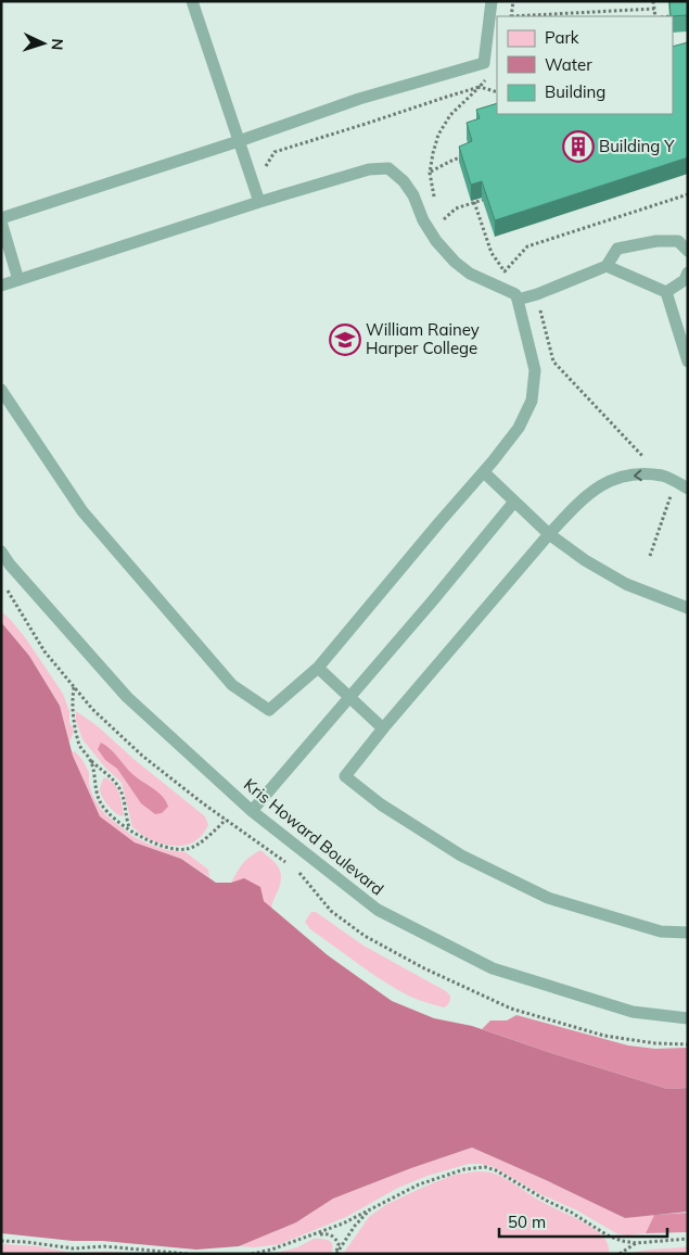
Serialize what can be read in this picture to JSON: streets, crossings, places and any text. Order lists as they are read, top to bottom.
{
  "streets": {
    "lane": ["Kris Howard Boulevard"]
  },
  "places": {
    "building": ["Building Y"],
    "school or university": ["William Rainey Harper College"]
  },
  "legend": ["Park", "Water", "Building"],
  "scale_bar": "50 m",
  "north": "right"
}
